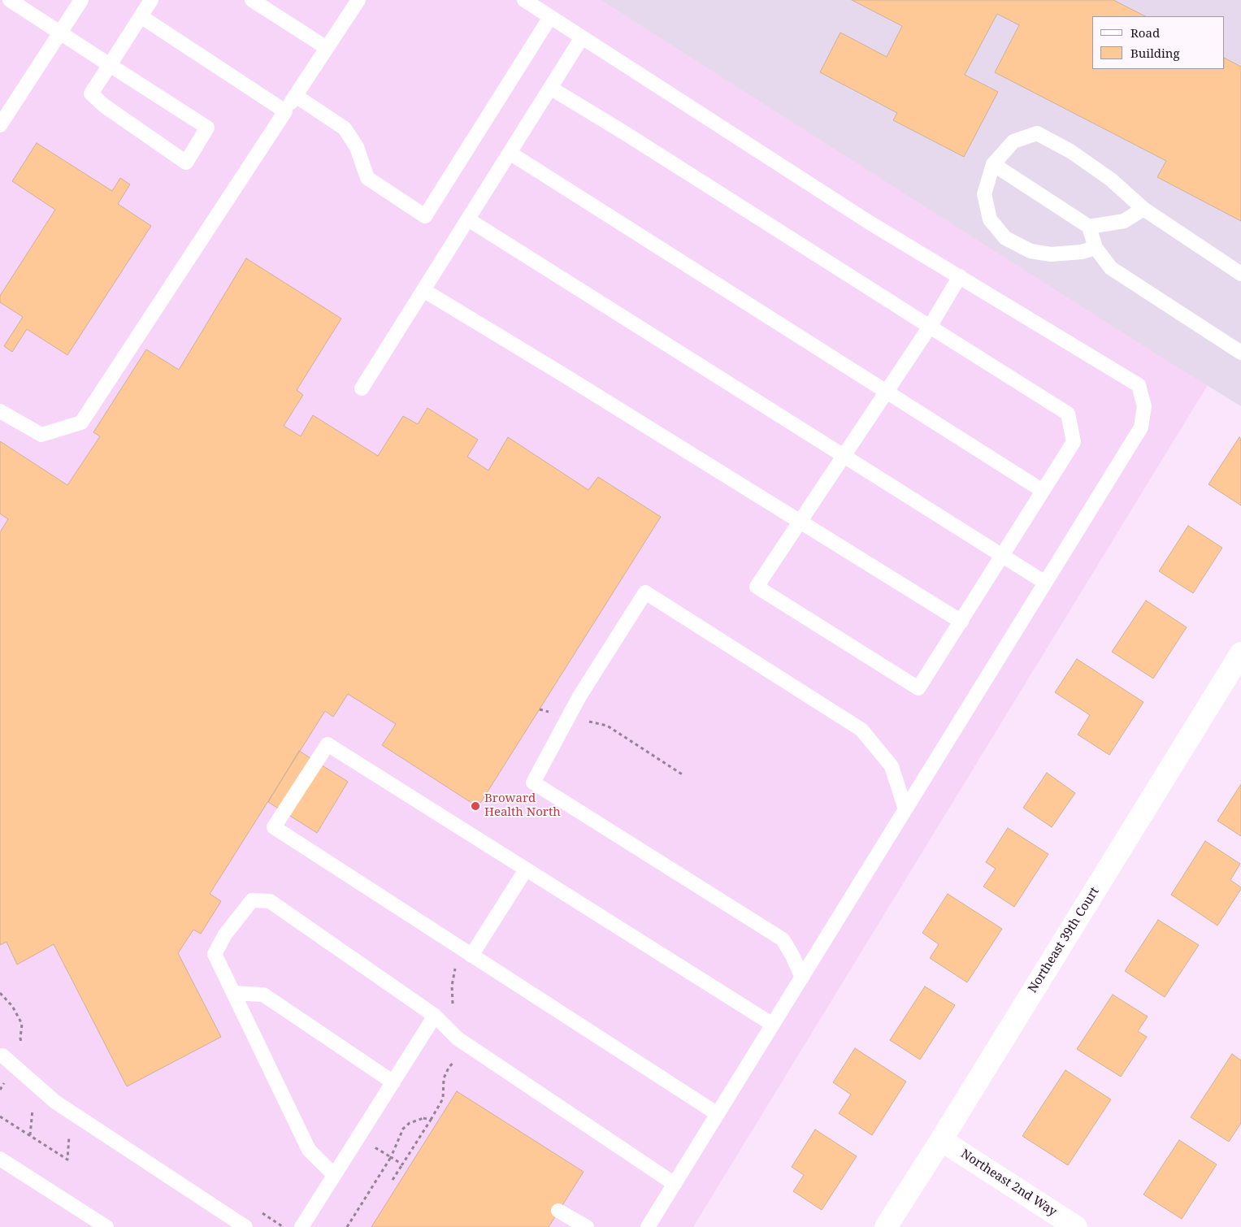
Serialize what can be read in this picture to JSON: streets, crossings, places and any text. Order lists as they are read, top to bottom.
{
  "streets": {
    "street": ["Northeast 39th Court", "Northeast 2nd Way"]
  },
  "crossings": [
    ["Northeast 39th Court", "Northeast 2nd Way"]
  ],
  "places": ["Broward Health North"],
  "legend": ["Road", "Building"]
}
